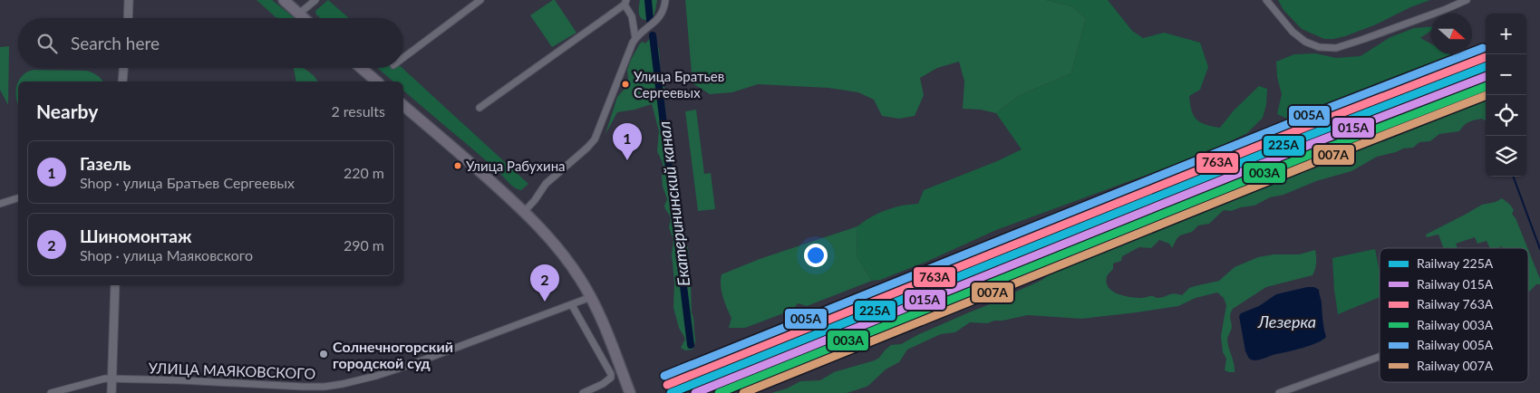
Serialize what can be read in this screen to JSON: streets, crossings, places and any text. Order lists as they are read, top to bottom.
{
  "streets": {
    "street": ["УЛИЦА МАЯКОВСКОГО"]
  },
  "water": ["Екатерининский канал", "Лезерка"],
  "places": ["Улица Братьев Сергеевых", "Улица Рабухина", "Солнечногорский городской суд"],
  "lines": [
    "rail line 005А",
    "rail line 763А",
    "rail line 225А",
    "rail line 015А",
    "rail line 003А",
    "rail line 007А"
  ],
  "legend": [
    "Railway 225А",
    "Railway 015А",
    "Railway 763А",
    "Railway 003А",
    "Railway 005А",
    "Railway 007А"
  ],
  "north": "right",
  "page": {
    "map_buttons": ["+", "−"],
    "search": "Search here",
    "heading": ["Nearby", "2 results"],
    "pins": ["1", "2"],
    "list": [
      {
        "mark": "1",
        "name": "Газель",
        "note": "Shop · улица Братьев Сергеевых",
        "value": "220 m"
      },
      {
        "mark": "2",
        "name": "Шиномонтаж",
        "note": "Shop · улица Маяковского",
        "value": "290 m"
      }
    ]
  }
}
